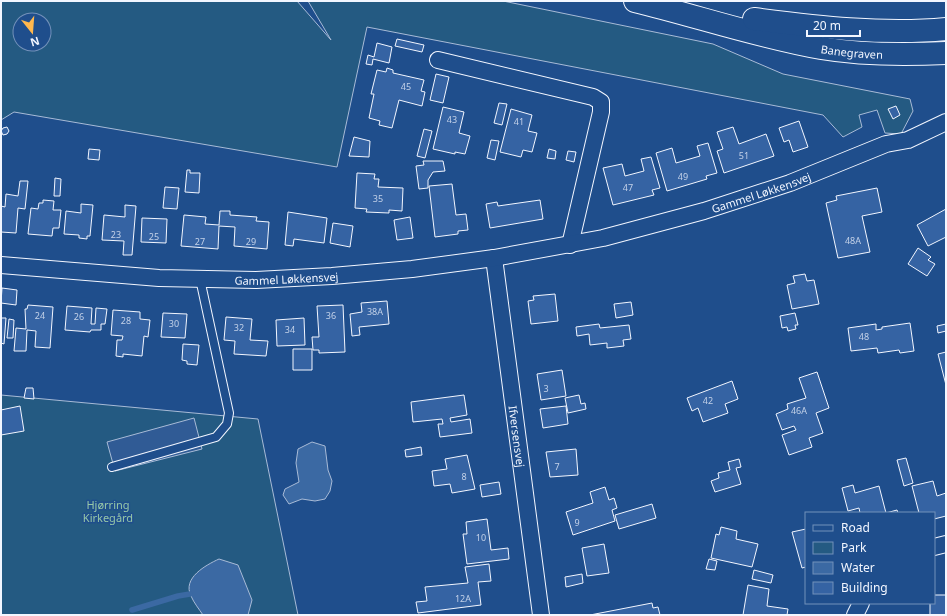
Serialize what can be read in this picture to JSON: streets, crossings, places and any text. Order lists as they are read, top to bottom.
{
  "streets": {
    "main road": ["Banegraven"],
    "street": ["Gammel Løkkensvej", "Ifversensvej"]
  },
  "crossings": [
    ["Gammel Løkkensvej", "Ifversensvej"]
  ],
  "parks": ["Hjørring Kirkegård"],
  "house_numbers": [
    "45",
    "43",
    "41",
    "51",
    "49",
    "47",
    "35",
    "23",
    "25",
    "48A",
    "27",
    "29",
    "38A",
    "24",
    "36",
    "26",
    "28",
    "30",
    "32",
    "34",
    "48",
    "3",
    "42",
    "46A",
    "7",
    "8",
    "9",
    "10",
    "12A"
  ],
  "legend": [
    "Road",
    "Park",
    "Water",
    "Building"
  ],
  "scale_bar": "20 m",
  "north": "bottom"
}
